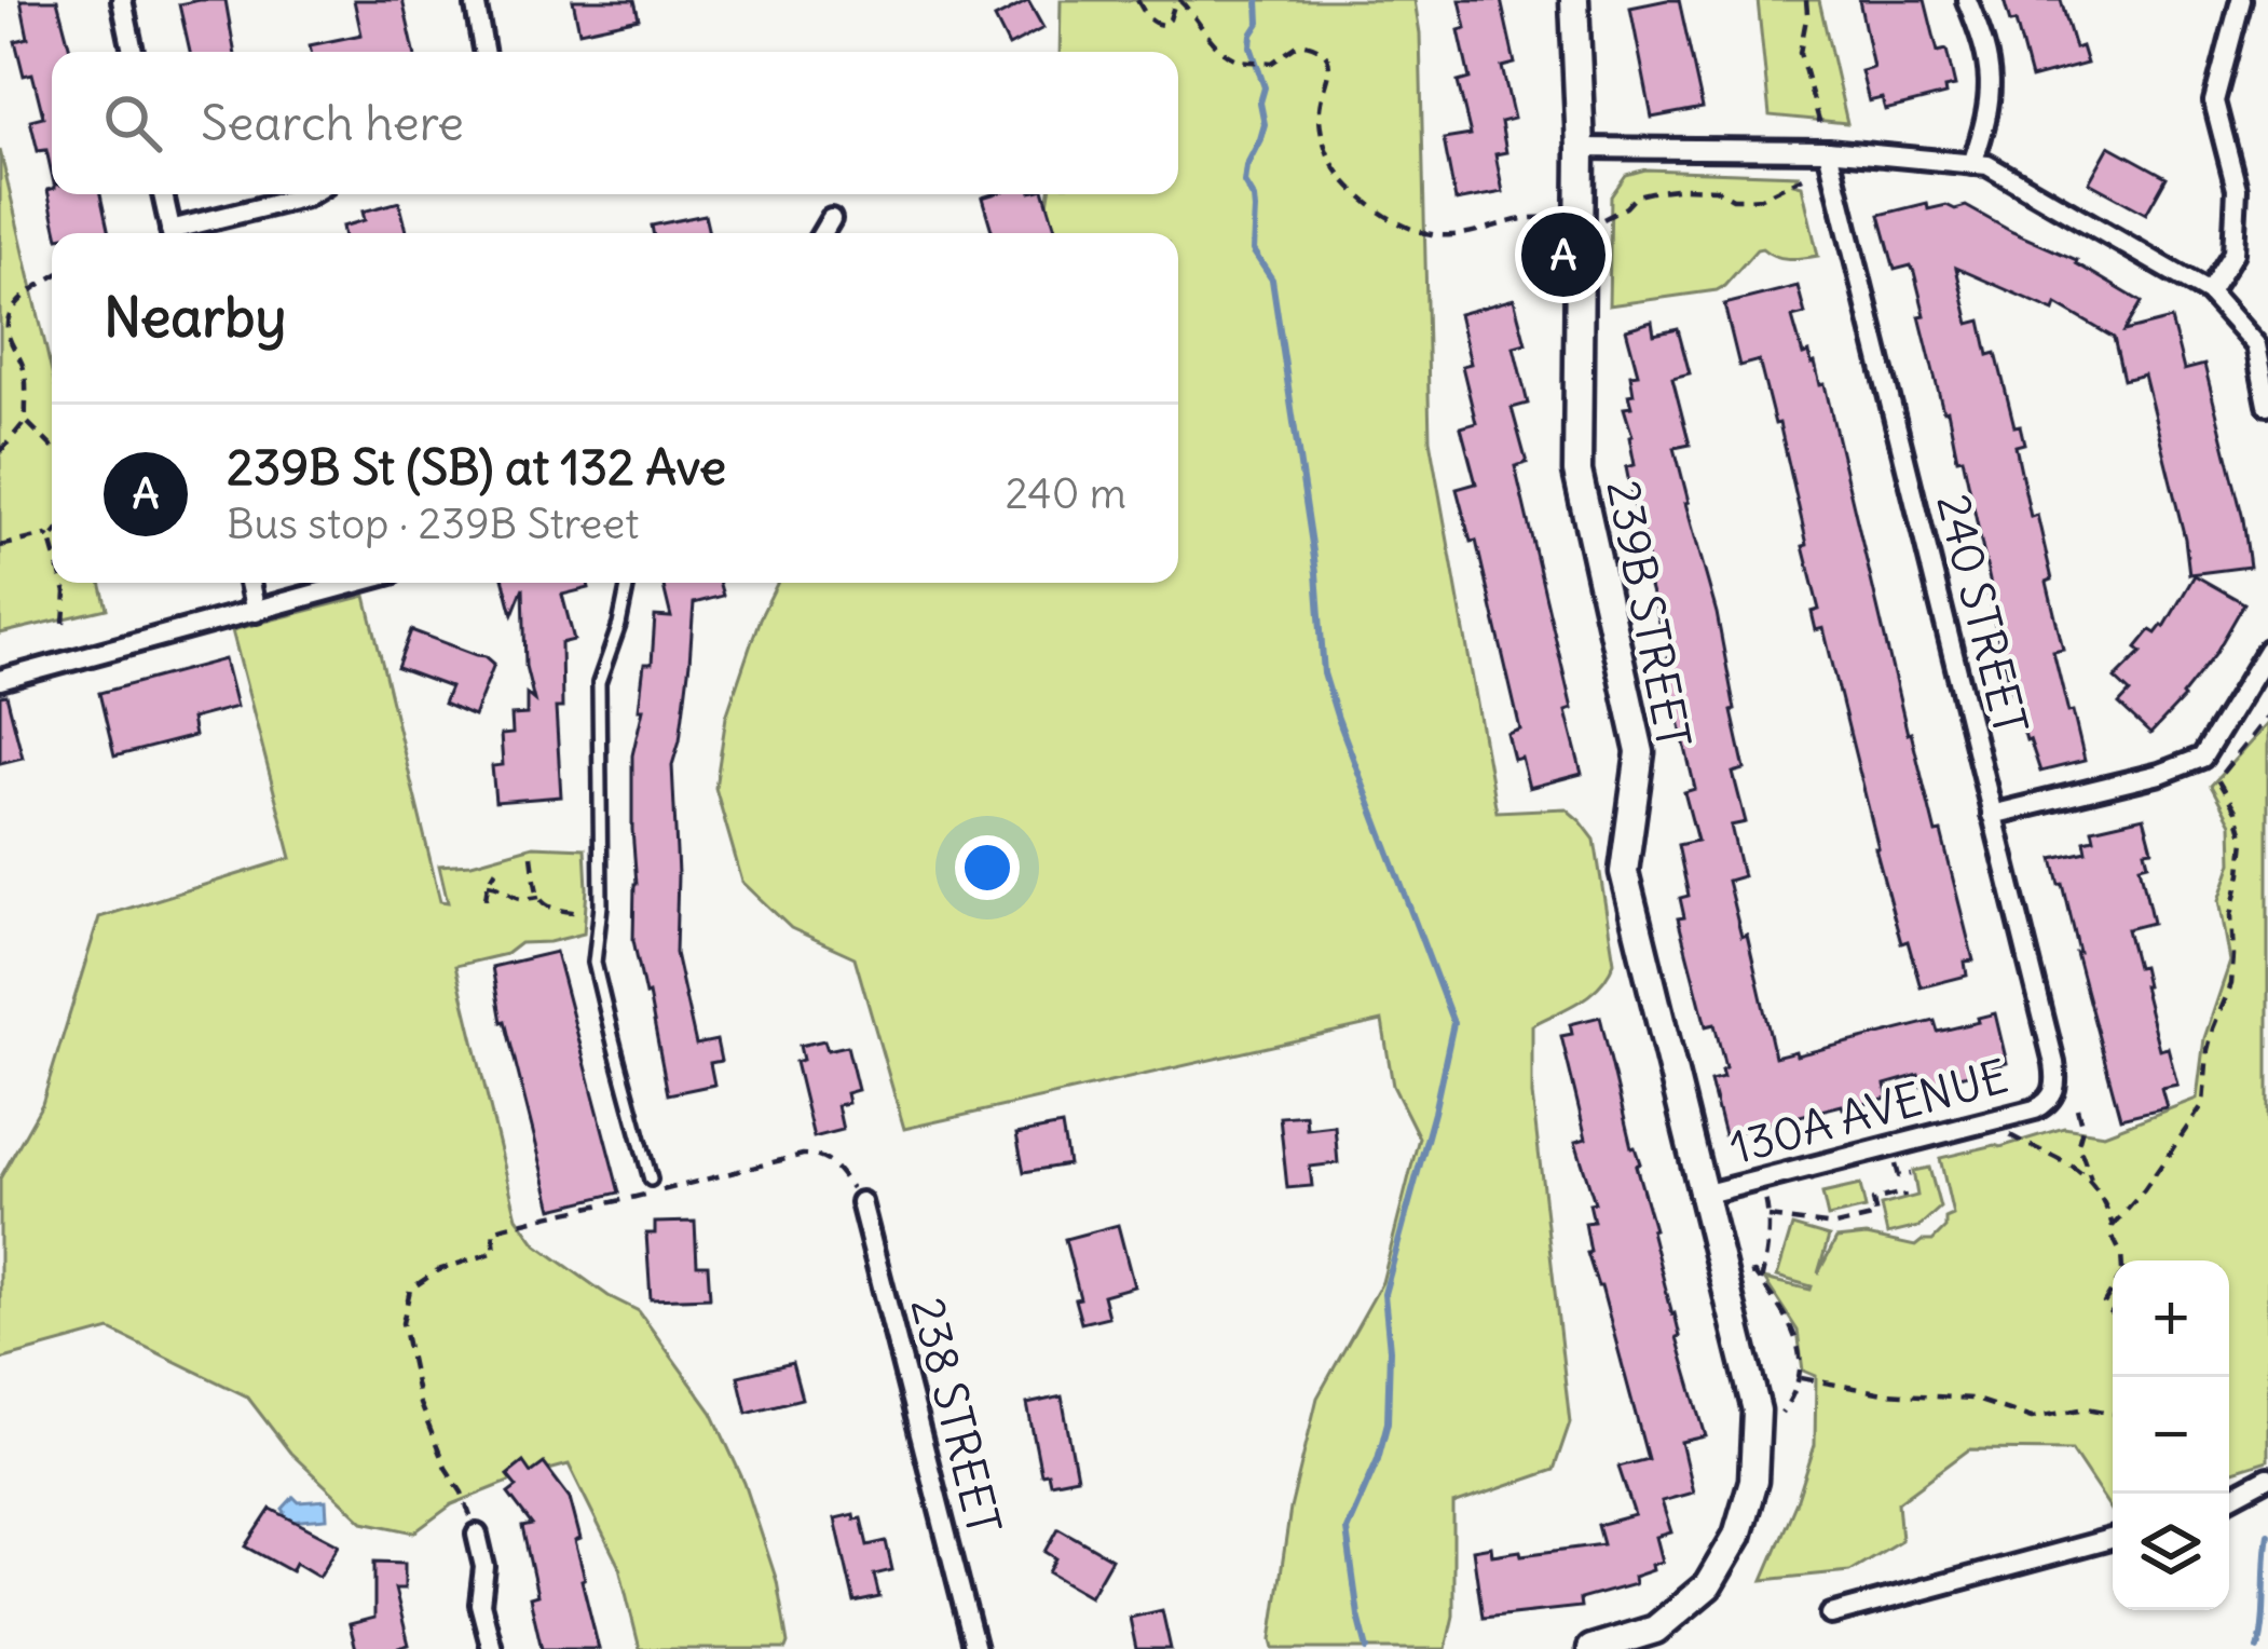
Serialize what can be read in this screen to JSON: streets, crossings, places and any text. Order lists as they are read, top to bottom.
{
  "streets": {
    "street": [
      "239B STREET",
      "240 STREET",
      "130A AVENUE",
      "238 STREET"
    ]
  },
  "crossings": [
    ["239B STREET", "130A AVENUE"],
    ["240 STREET", "130A AVENUE"]
  ],
  "page": {
    "search": "Search here",
    "pins": "A",
    "heading": "Nearby",
    "list": [
      {
        "mark": "A",
        "name": "239B St (SB) at 132 Ave",
        "note": "Bus stop · 239B Street",
        "value": "240 m"
      }
    ],
    "map_buttons": ["+", "−"]
  }
}
